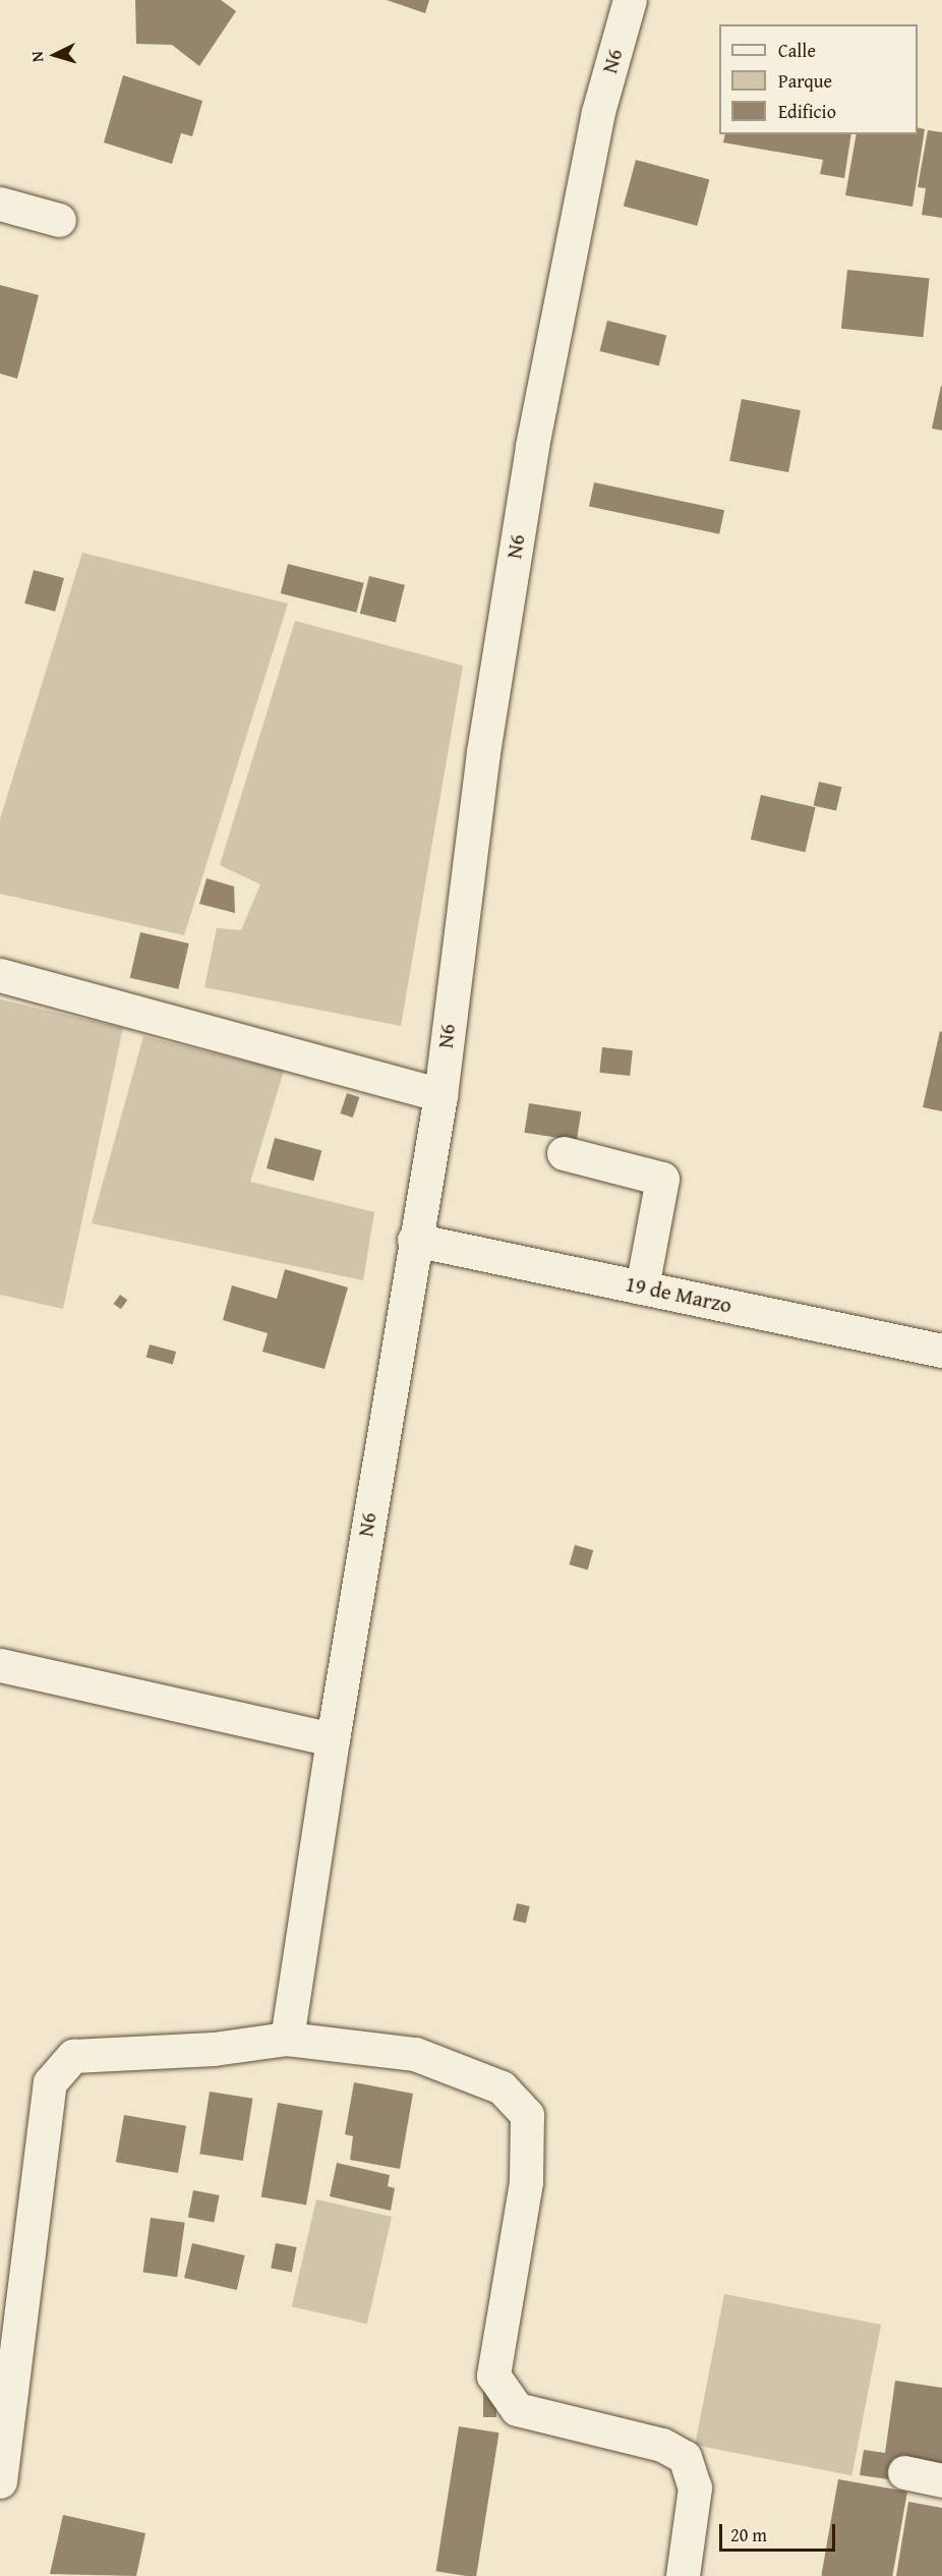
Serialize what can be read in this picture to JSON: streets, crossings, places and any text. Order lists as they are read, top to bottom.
{
  "streets": {
    "street": ["N6", "19 de Marzo"]
  },
  "crossings": [
    ["N6", "19 de Marzo"]
  ],
  "legend": ["Calle", "Parque", "Edificio"],
  "scale_bar": "20 m",
  "north": "left"
}
